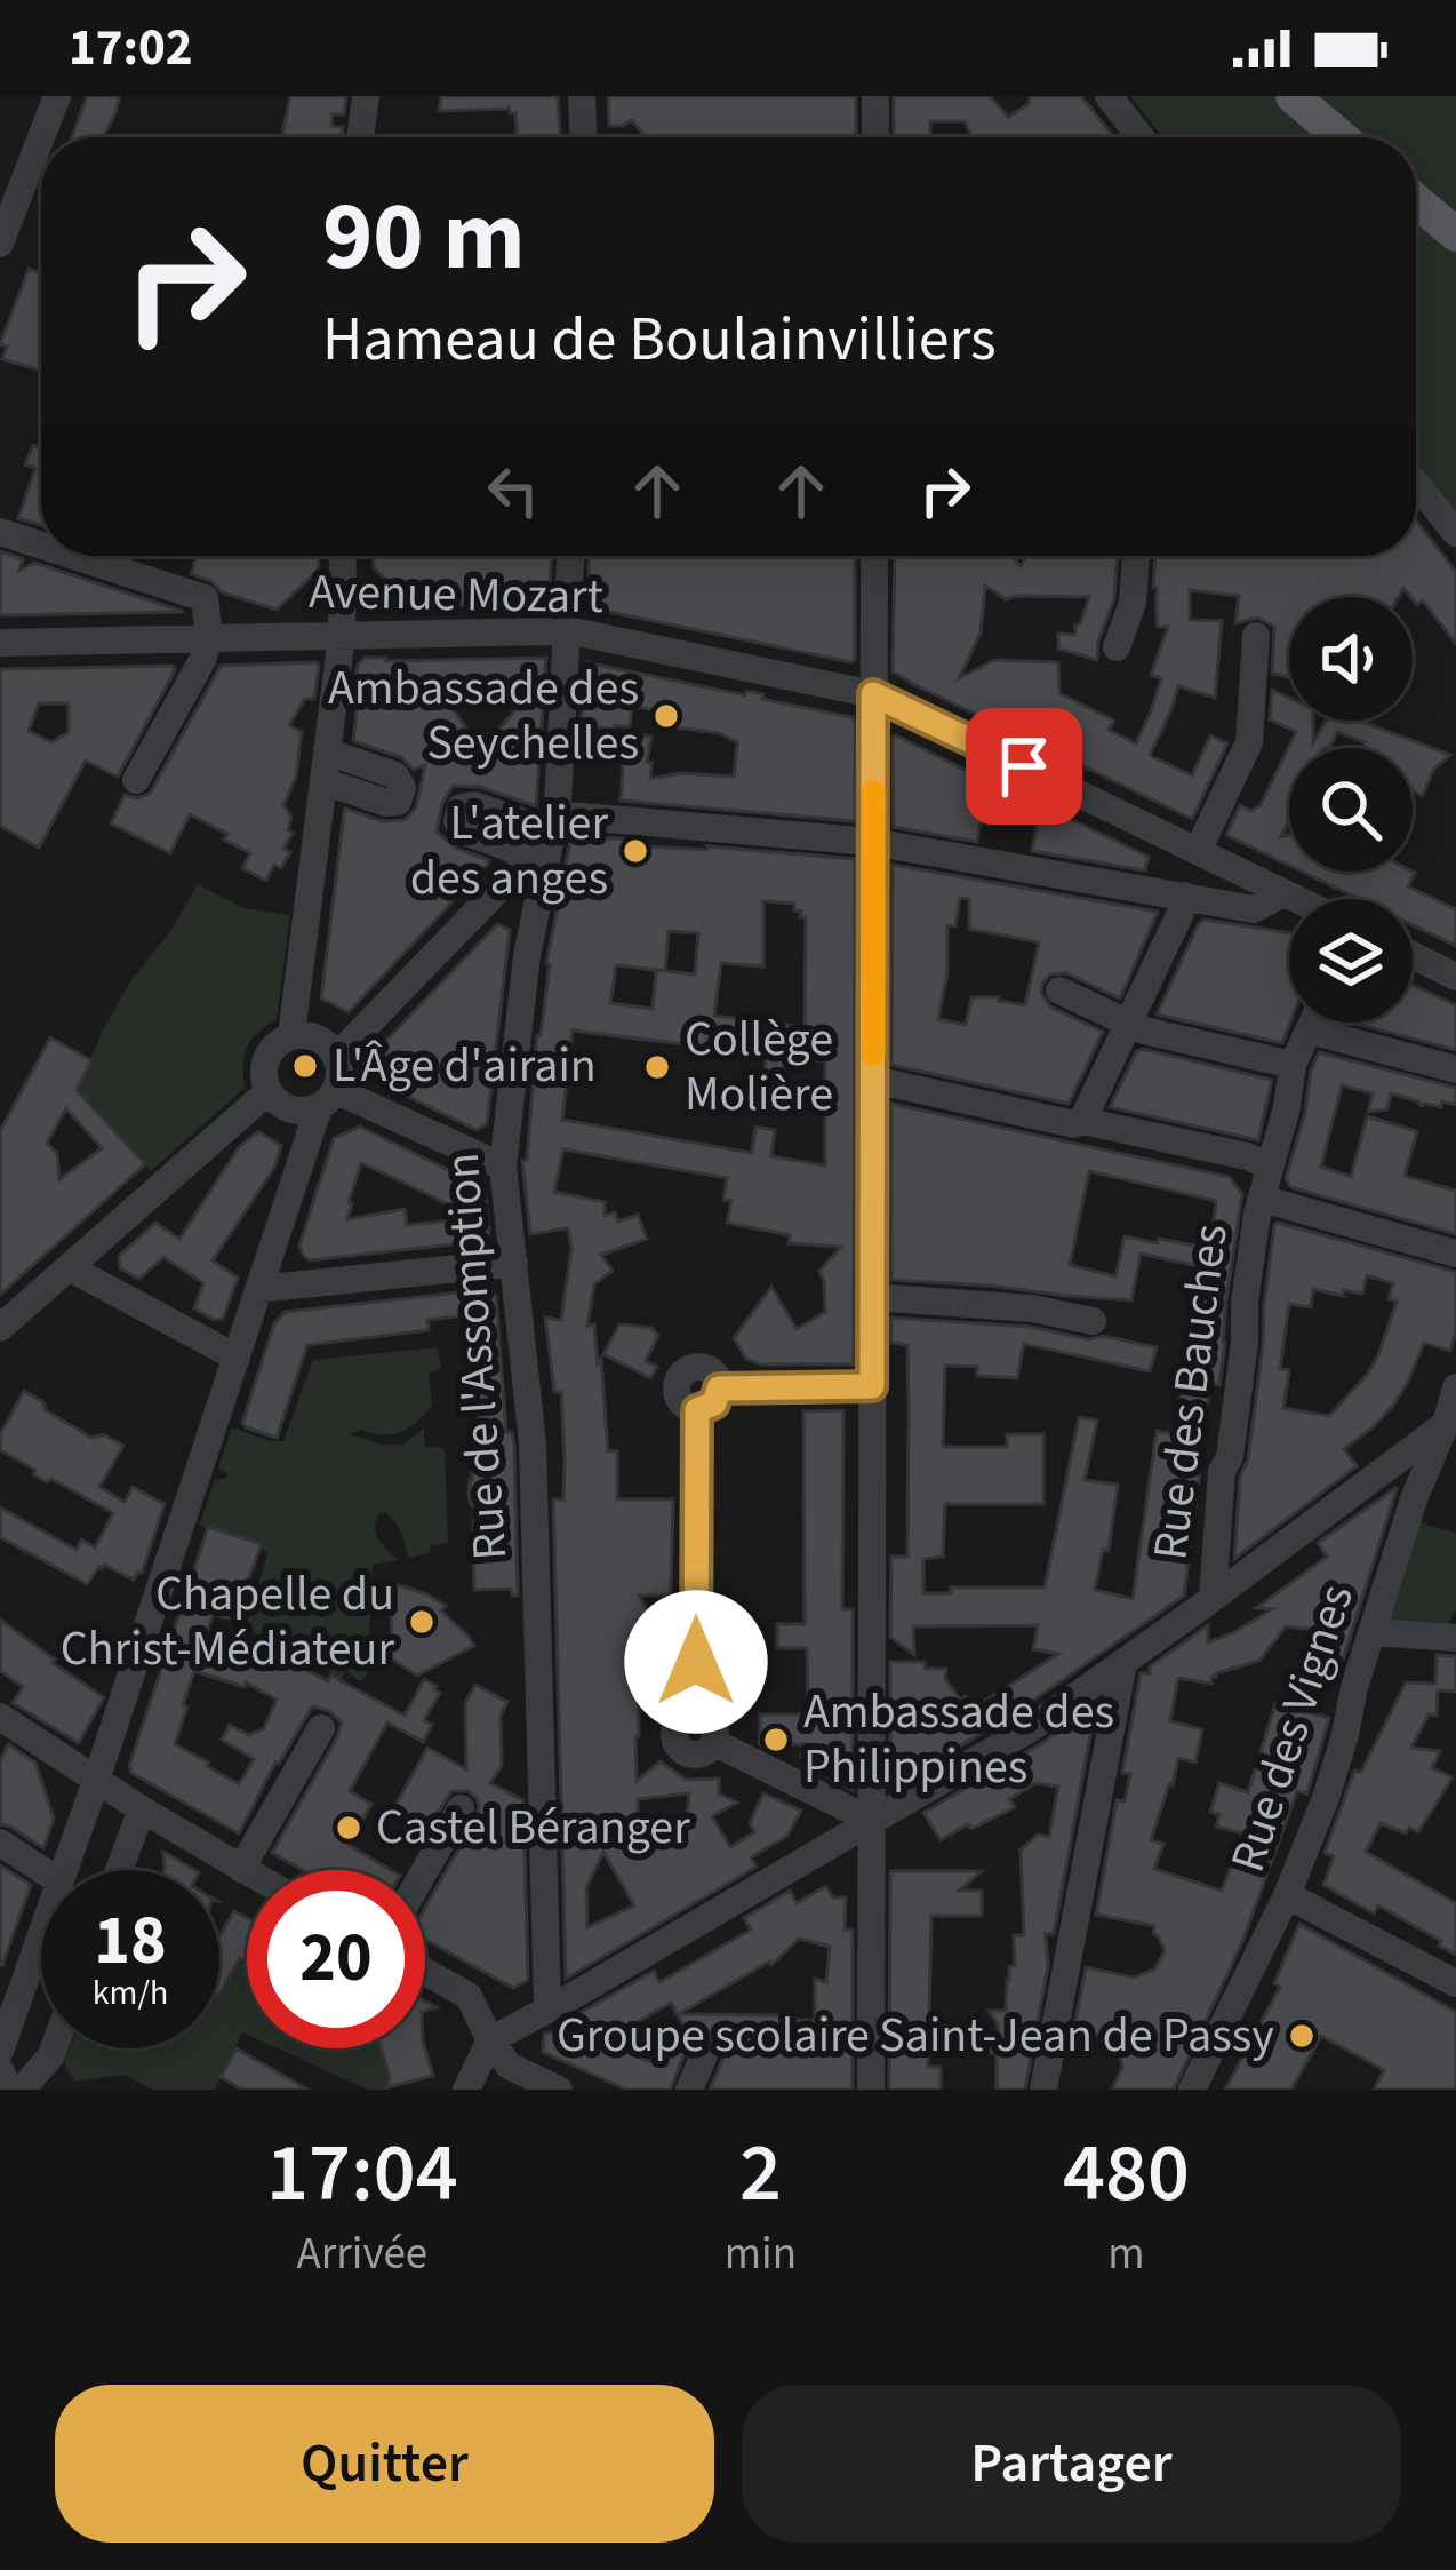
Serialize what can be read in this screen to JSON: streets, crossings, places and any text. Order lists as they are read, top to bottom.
{
  "streets": {
    "street": [
      "Avenue Mozart",
      "Rue de l'Assomption",
      "Rue des Bauches",
      "Rue des Vignes"
    ]
  },
  "crossings": [
    ["Avenue Mozart", "Rue de l'Assomption"]
  ],
  "places": [
    "Ambassade des Seychelles",
    "L'atelier des anges",
    "L'Âge d'airain",
    "Collège Molière",
    "Chapelle du Christ-Médiateur",
    "Ambassade des Philippines",
    "Castel Béranger",
    "Groupe scolaire Saint-Jean de Passy"
  ],
  "page": {
    "status": "17:02",
    "turn": ["90 m", "Hameau de Boulainvilliers"],
    "speed": "18 km/h",
    "limit": "20",
    "eta": [
      "17:04",
      "Arrivée",
      "2",
      "min",
      "480",
      "m"
    ],
    "buttons": ["Quitter", "Partager"]
  }
}
